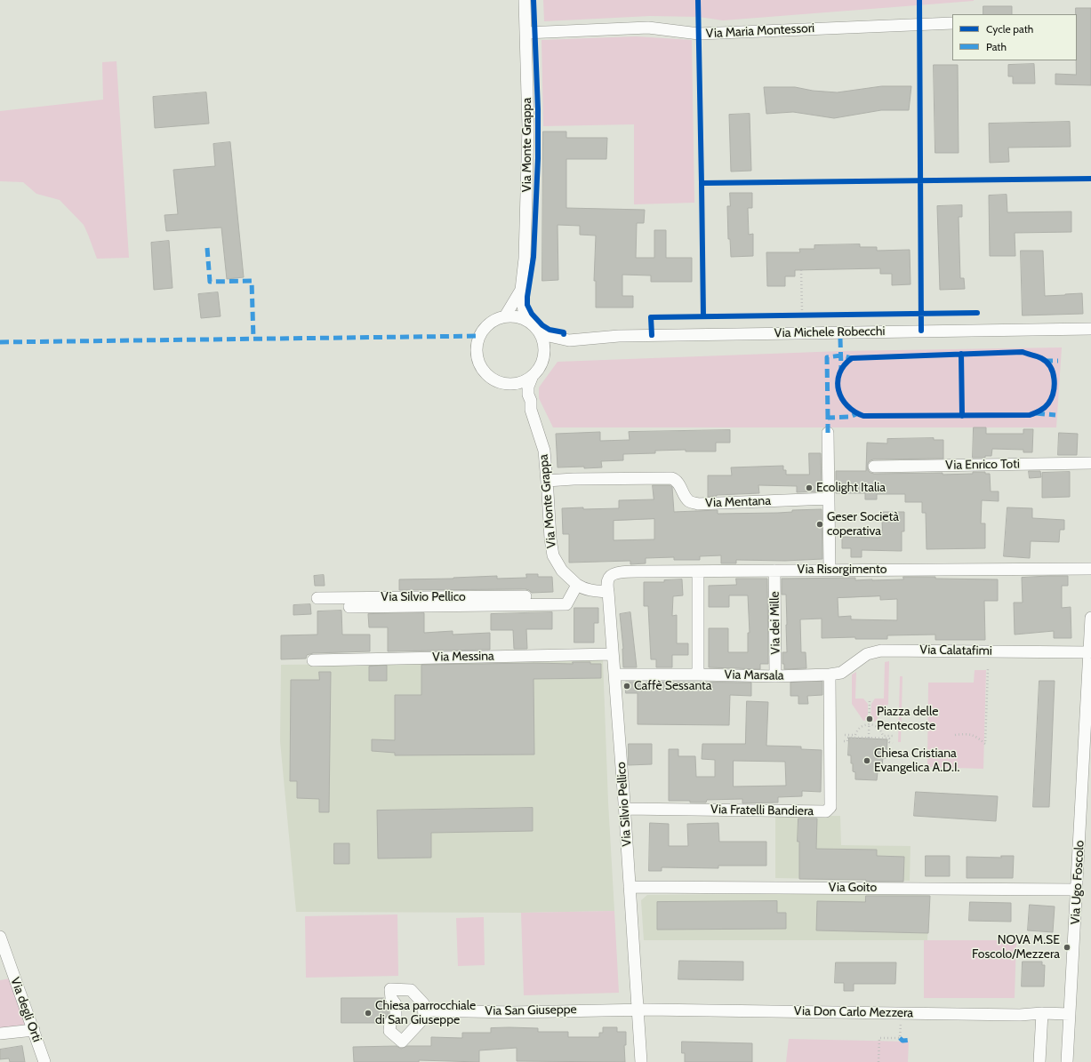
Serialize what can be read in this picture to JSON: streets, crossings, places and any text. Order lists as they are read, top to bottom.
{
  "streets": {
    "street": [
      "Via Maria Montessori",
      "Via Monte Grappa",
      "Via Michele Robecchi",
      "Via Enrico Toti",
      "Via Mentana",
      "Via Risorgimento",
      "Via Silvio Pellico",
      "Via dei Mille",
      "Via Calatafimi",
      "Via Messina",
      "Via Marsala",
      "Via Fratelli Bandiera",
      "Via Ugo Foscolo",
      "Via Goito",
      "Via degli Orti",
      "Via San Giuseppe",
      "Via Don Carlo Mezzera"
    ]
  },
  "crossings": [
    ["Via Maria Montessori", "Via Monte Grappa"],
    ["Via Monte Grappa", "Via Michele Robecchi"],
    ["Via Monte Grappa", "Via Mentana"],
    ["Via Monte Grappa", "Via Silvio Pellico"],
    ["Via Risorgimento", "Via Silvio Pellico"],
    ["Via Risorgimento", "Via dei Mille"],
    ["Via Silvio Pellico", "Via Messina"],
    ["Via Silvio Pellico", "Via Marsala"],
    ["Via Silvio Pellico", "Via Fratelli Bandiera"],
    ["Via Silvio Pellico", "Via Goito"],
    ["Via Silvio Pellico", "Via San Giuseppe"],
    ["Via Silvio Pellico", "Via Don Carlo Mezzera"],
    ["Via dei Mille", "Via Marsala"],
    ["Via Calatafimi", "Via Marsala"],
    ["Via Calatafimi", "Via Fratelli Bandiera"],
    ["Via Calatafimi", "Via Ugo Foscolo"],
    ["Via Marsala", "Via Fratelli Bandiera"],
    ["Via Ugo Foscolo", "Via Goito"],
    ["Via Ugo Foscolo", "Via Don Carlo Mezzera"],
    ["Via San Giuseppe", "Via Don Carlo Mezzera"]
  ],
  "places": [
    "Ecolight Italia",
    "Geser Società coperativa",
    "Caffè Sessanta",
    "Piazza delle Pentecoste",
    "Chiesa Cristiana Evangelica A.D.I.",
    "NOVA M.SE Foscolo/Mezzera",
    "Chiesa parrocchiale di San Giuseppe"
  ],
  "legend": ["Cycle path", "Path"]
}
